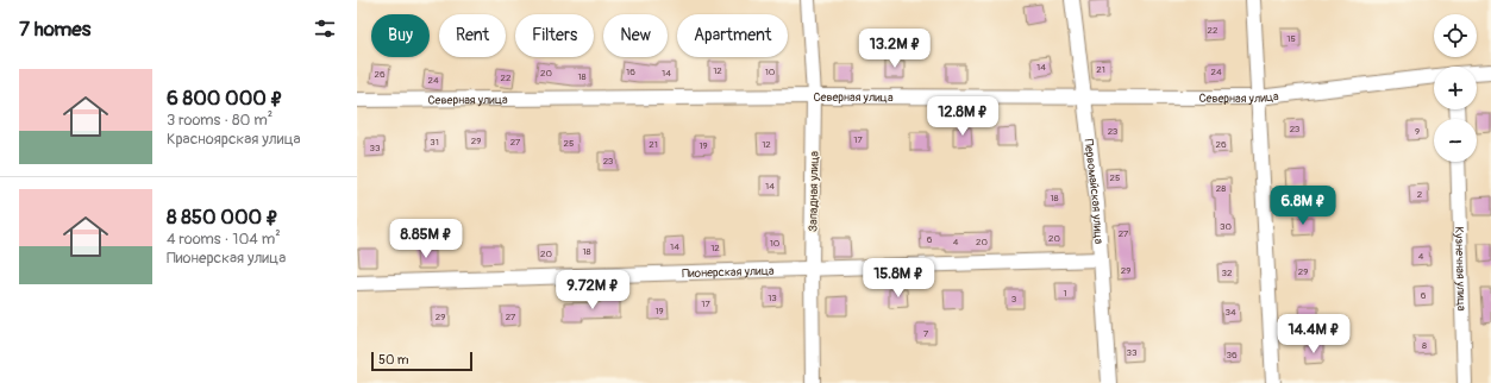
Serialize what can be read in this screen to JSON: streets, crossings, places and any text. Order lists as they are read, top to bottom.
{
  "streets": {
    "street": [
      "Северная улица",
      "Западная улица",
      "Первомайская улица",
      "Кузнечная улица",
      "Пионерская улица"
    ]
  },
  "crossings": [
    ["Северная улица", "Западная улица"],
    ["Северная улица", "Первомайская улица"],
    ["Западная улица", "Пионерская улица"],
    ["Первомайская улица", "Пионерская улица"]
  ],
  "house_numbers": [
    "22",
    "15",
    "14",
    "21",
    "12",
    "16",
    "10",
    "24",
    "20",
    "14",
    "26",
    "18",
    "22",
    "24",
    "23",
    "23",
    "9",
    "17",
    "29",
    "31",
    "27",
    "25",
    "21",
    "12",
    "26",
    "19",
    "33",
    "23",
    "25",
    "14",
    "28",
    "2",
    "18",
    "30",
    "27",
    "20",
    "6",
    "4",
    "20",
    "10",
    "14",
    "12",
    "18",
    "20",
    "4",
    "29",
    "29",
    "32",
    "1",
    "6",
    "13",
    "3",
    "17",
    "19",
    "34",
    "29",
    "27",
    "7",
    "8",
    "33",
    "36"
  ],
  "scale_bar": "50 m",
  "page": {
    "heading": "7 homes",
    "map_buttons": ["+", "−"],
    "chip": [
      "Buy",
      "Rent",
      "Filters",
      "New",
      "Apartment"
    ],
    "price": [
      "13.2M ₽",
      "12.8M ₽",
      "6.8M ₽",
      "8.85M ₽",
      "15.8M ₽",
      "9.72M ₽",
      "14.4M ₽"
    ],
    "list": [
      {
        "name": "6 800 000 ₽",
        "note": "3 rooms · 80 m² · Красноярская улица"
      },
      {
        "name": "8 850 000 ₽",
        "note": "4 rooms · 104 m² · Пионерская улица"
      }
    ],
    "scale": "50 m"
  }
}
